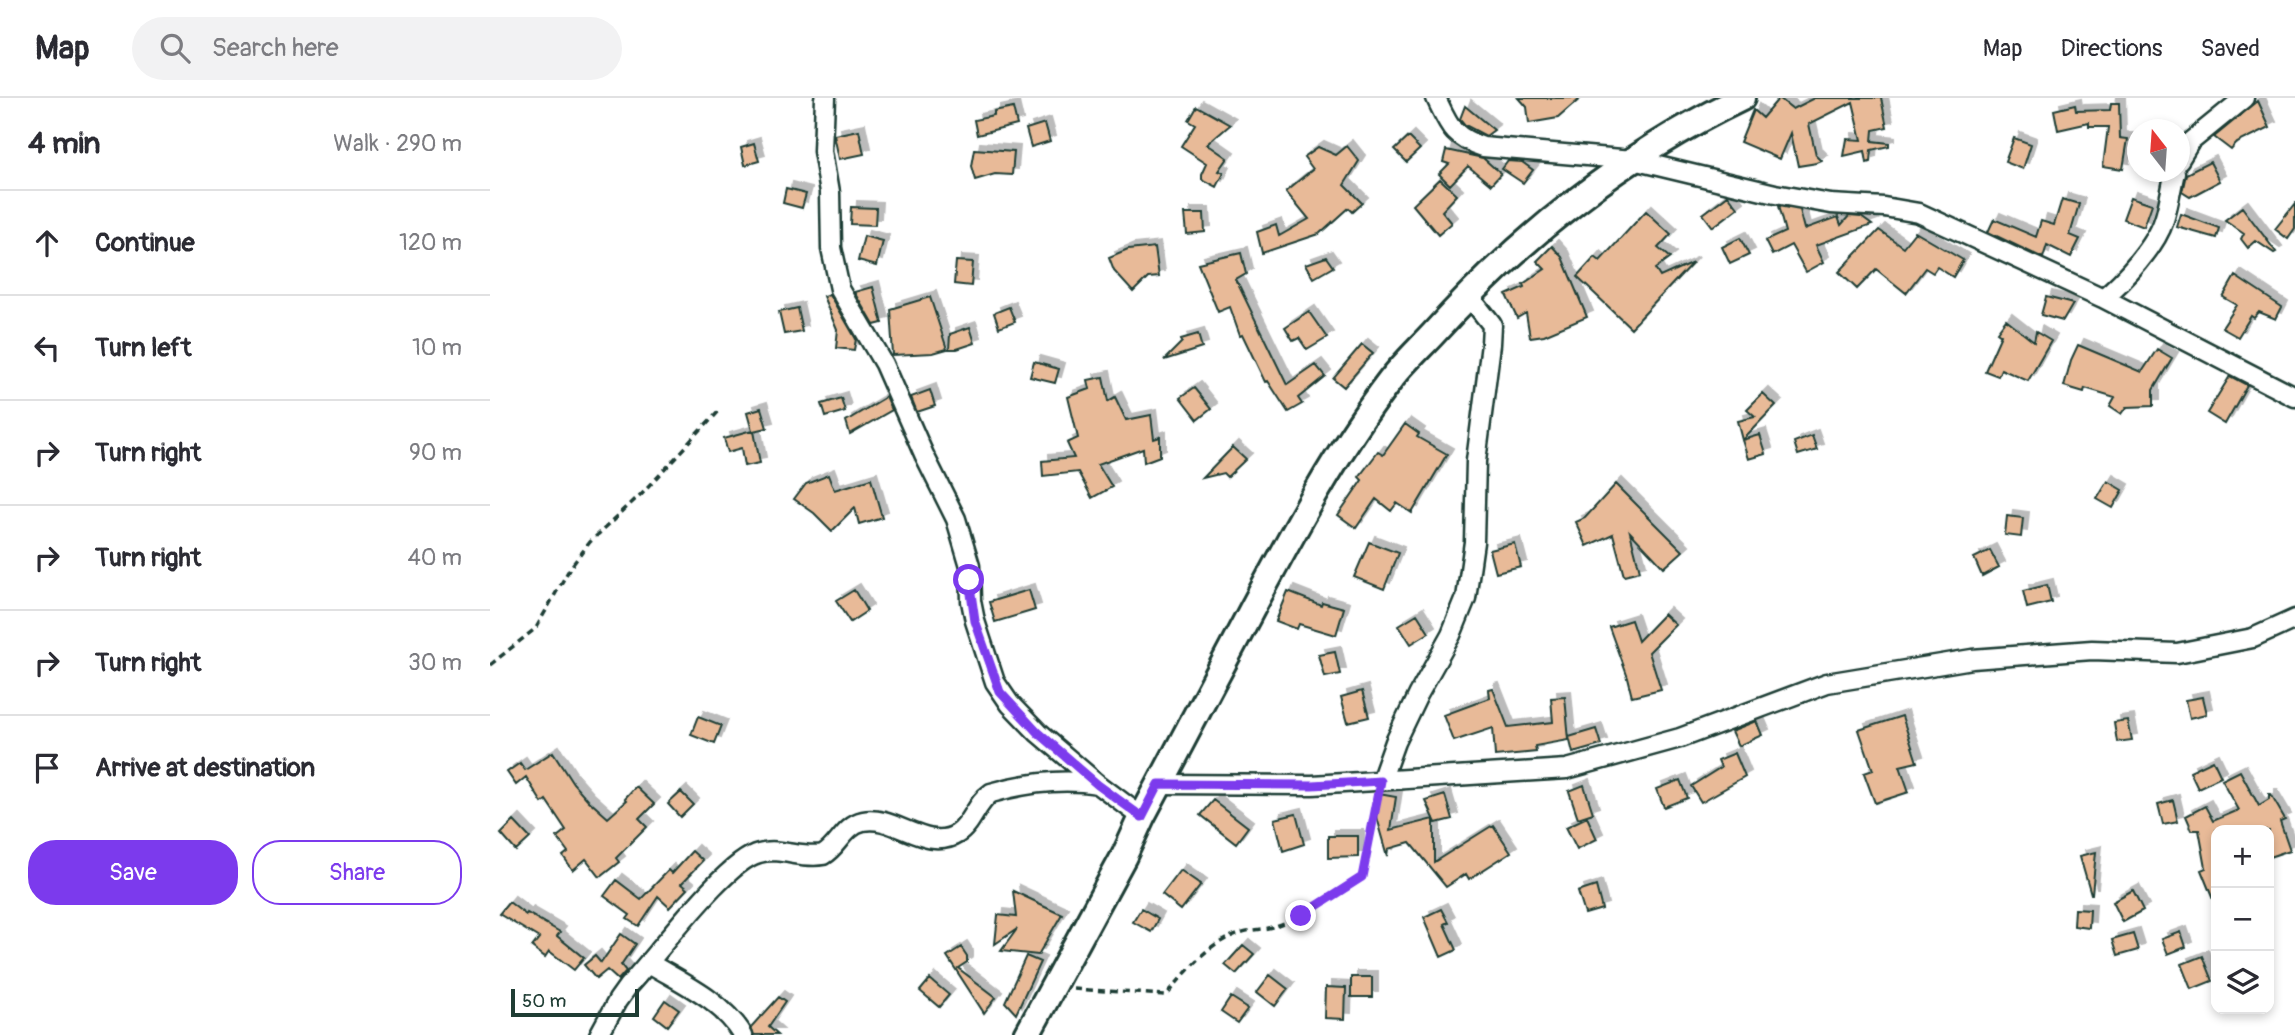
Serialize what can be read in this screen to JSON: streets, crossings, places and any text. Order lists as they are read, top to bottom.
{
  "scale_bar": "50 m",
  "north": "top",
  "page": {
    "header": "Map",
    "search": "Search here",
    "nav": ["Map", "Directions", "Saved"],
    "heading": ["4 min", "Walk · 290 m"],
    "list": [
      ["Continue", "120 m"],
      ["Turn left", "10 m"],
      ["Turn right", "90 m"],
      ["Turn right", "40 m"],
      ["Turn right", "30 m"],
      "Arrive at destination"
    ],
    "buttons": ["Save", "Share"],
    "map_buttons": ["+", "−"],
    "scale": "50 m"
  }
}
